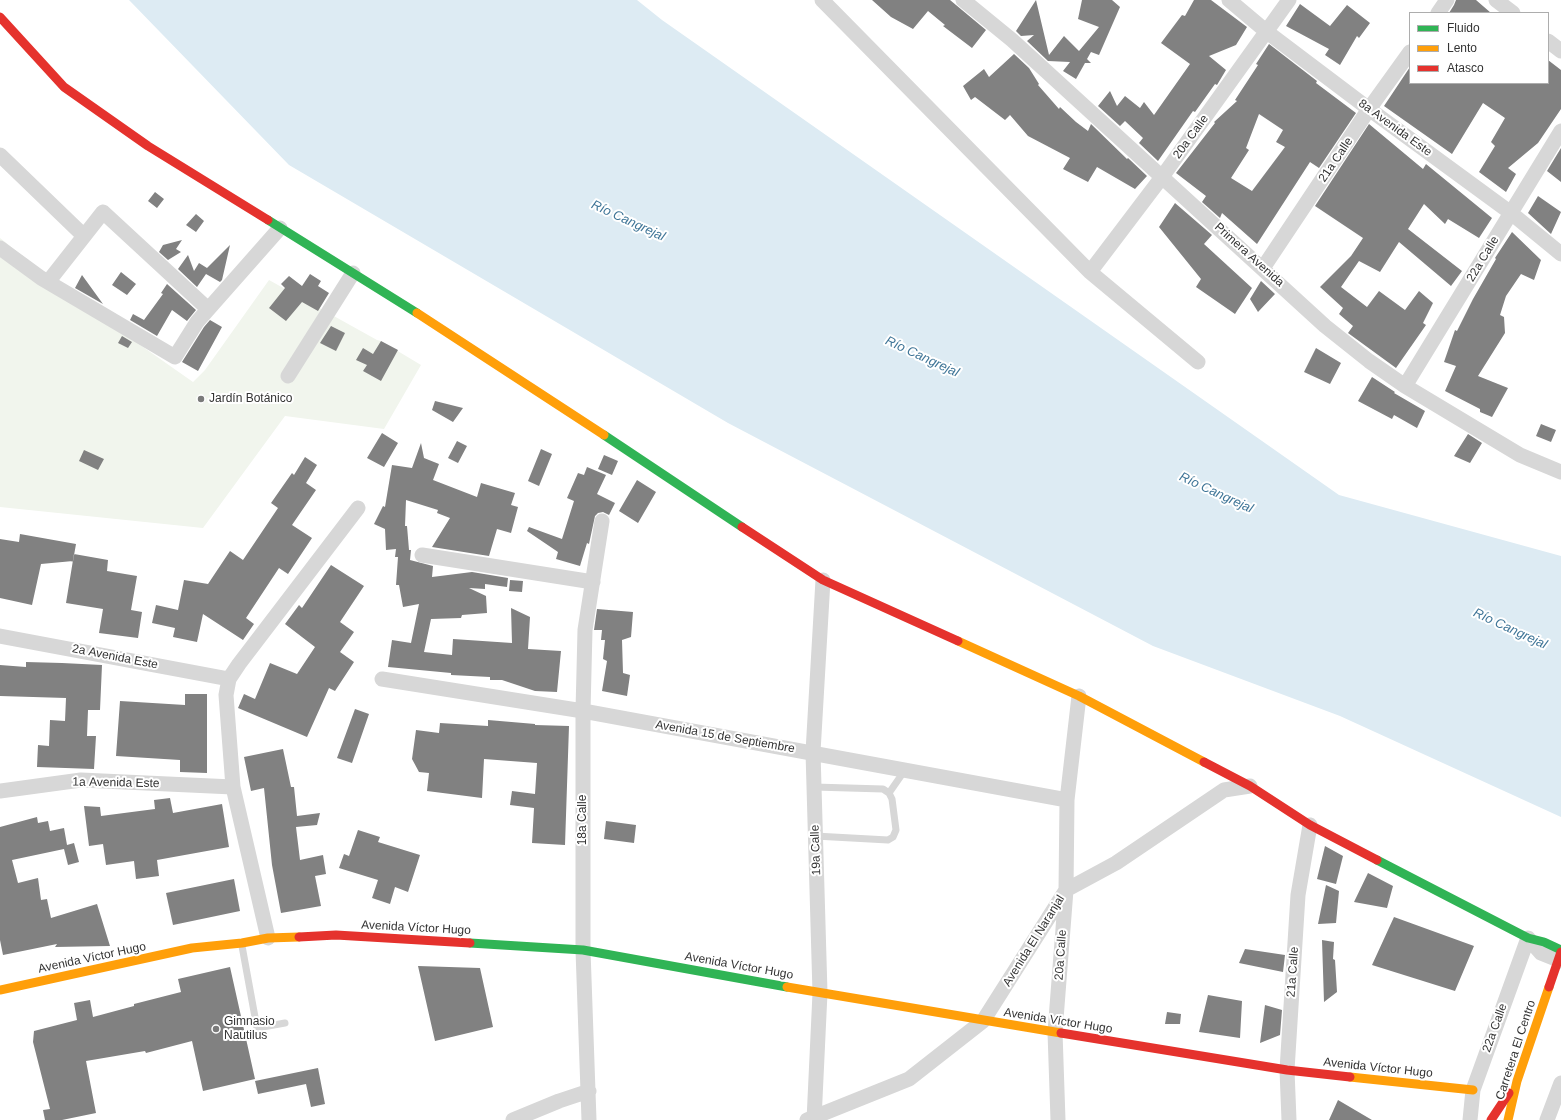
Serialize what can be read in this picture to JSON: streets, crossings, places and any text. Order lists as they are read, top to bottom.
{
  "streets": {
    "street": [
      "8a Avenida Este",
      "20a Calle",
      "21a Calle",
      "Primera Avenida",
      "22a Calle",
      "2a Avenida Este",
      "Avenida 15 de Septiembre",
      "1a Avenida Este",
      "18a Calle",
      "19a Calle",
      "Avenida Víctor Hugo",
      "Avenida El Naranjal",
      "Carretera El Centro"
    ]
  },
  "crossings": [
    ["8a Avenida Este", "20a Calle"],
    ["8a Avenida Este", "21a Calle"],
    ["8a Avenida Este", "22a Calle"],
    ["20a Calle", "Primera Avenida"],
    ["20a Calle", "Avenida 15 de Septiembre"],
    ["20a Calle", "Avenida Víctor Hugo"],
    ["20a Calle", "Avenida El Naranjal"],
    ["21a Calle", "Primera Avenida"],
    ["21a Calle", "Avenida Víctor Hugo"],
    ["Primera Avenida", "22a Calle"],
    ["22a Calle", "Avenida Víctor Hugo"],
    ["Avenida 15 de Septiembre", "18a Calle"],
    ["Avenida 15 de Septiembre", "19a Calle"],
    ["18a Calle", "Avenida Víctor Hugo"],
    ["19a Calle", "Avenida Víctor Hugo"],
    ["19a Calle", "Avenida El Naranjal"],
    ["Avenida Víctor Hugo", "Avenida El Naranjal"]
  ],
  "water": ["Río Cangrejal"],
  "places": ["Jardín Botánico", "Gimnasio Nautilus"],
  "legend": ["Fluido", "Lento", "Atasco"]
}
